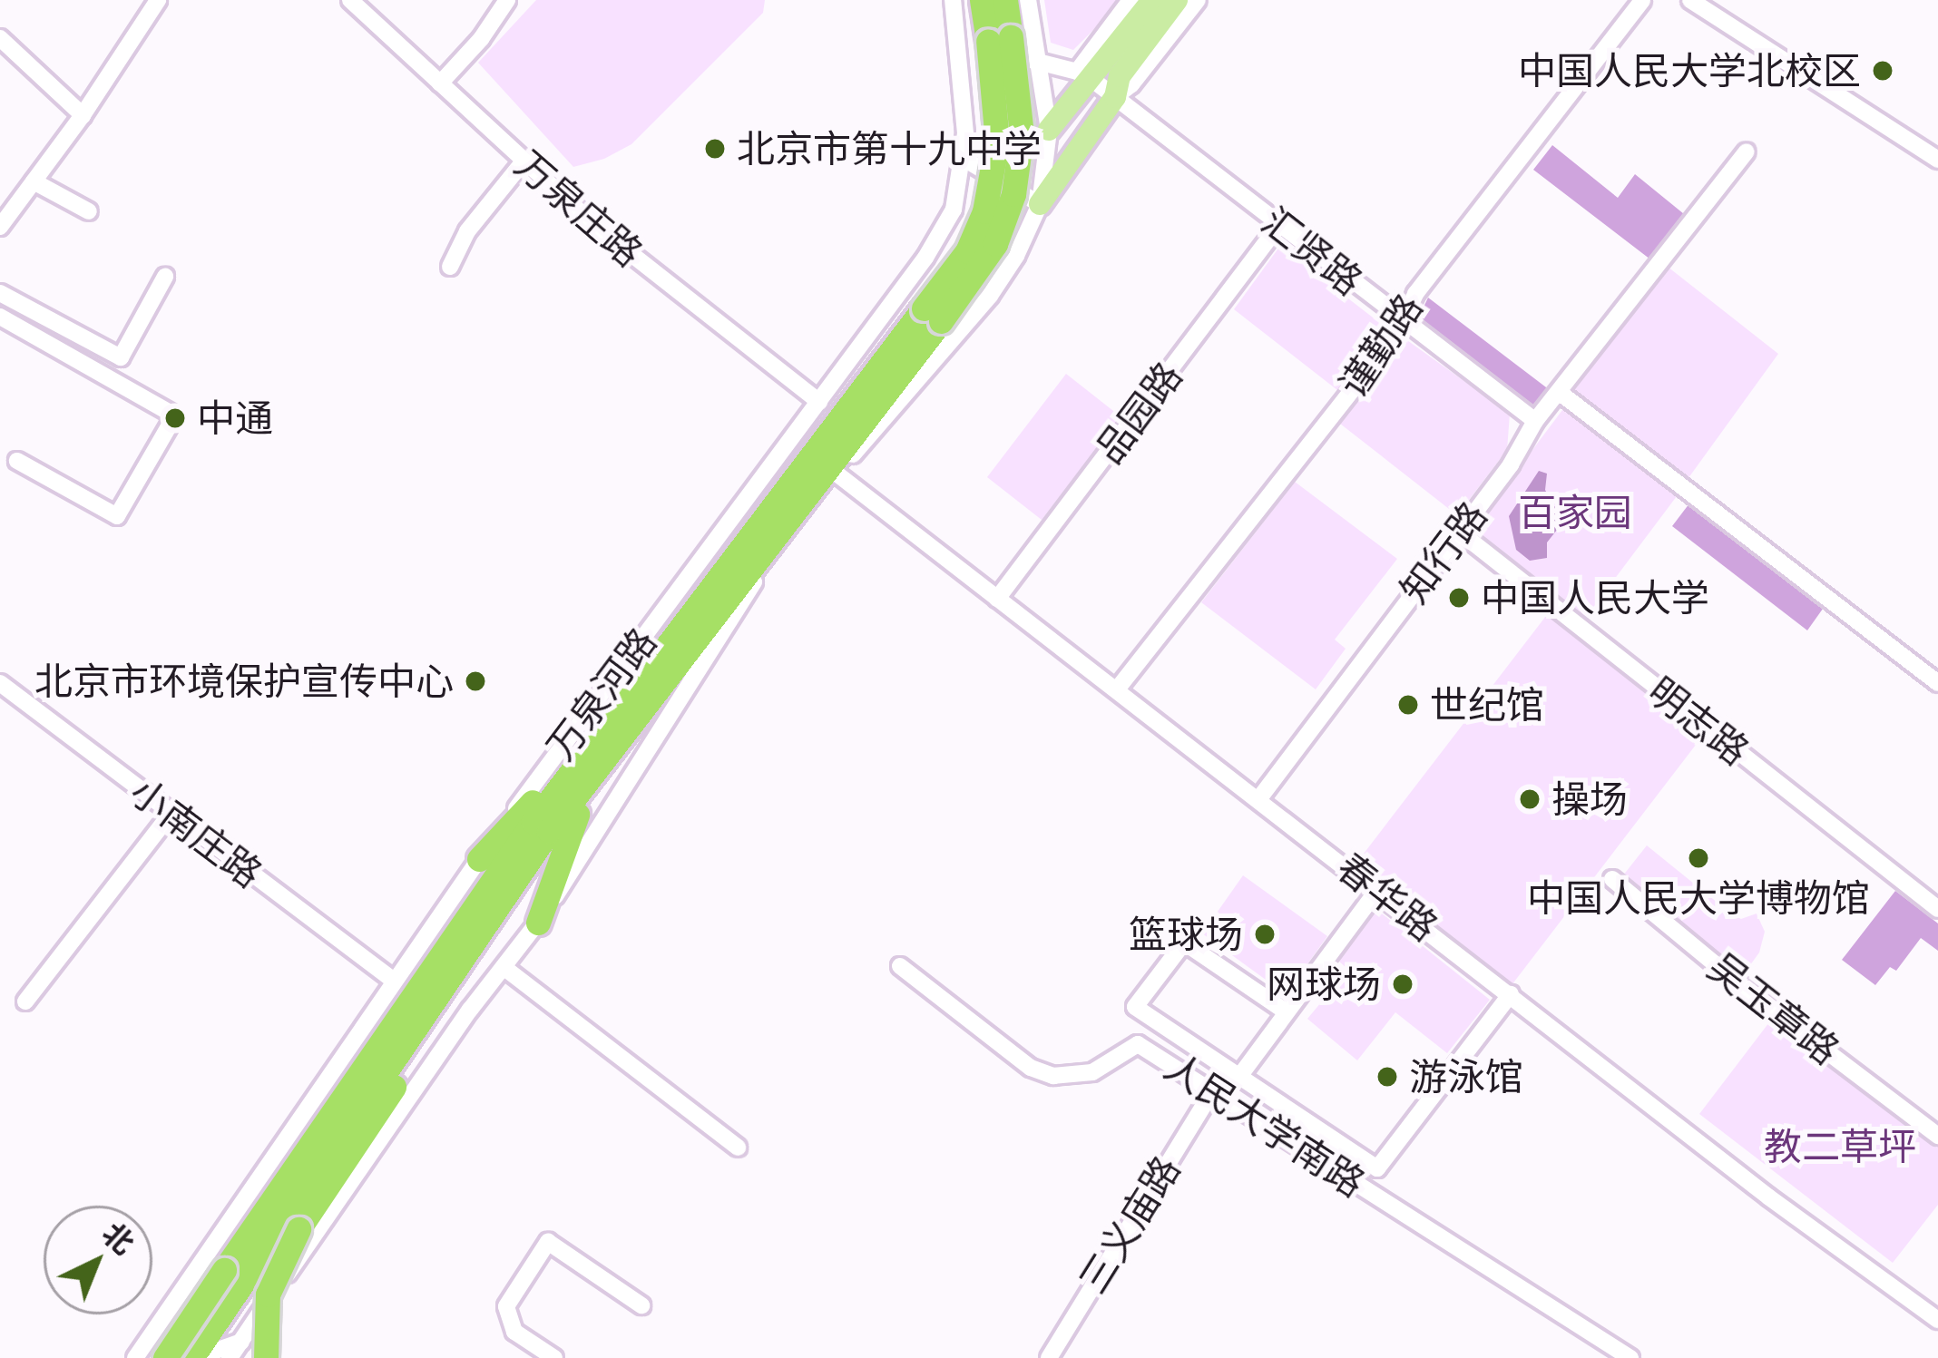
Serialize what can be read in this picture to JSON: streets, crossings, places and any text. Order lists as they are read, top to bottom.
{
  "streets": {
    "highway": ["万泉河路"],
    "street": [
      "万泉庄路",
      "汇贤路",
      "谨勤路",
      "品园路",
      "知行路",
      "明志路",
      "小南庄路",
      "春华路",
      "吴玉章路",
      "人民大学南路",
      "三义庙路"
    ]
  },
  "crossings": [
    ["万泉庄路", "万泉河路"],
    ["汇贤路", "谨勤路"],
    ["汇贤路", "品园路"],
    ["汇贤路", "知行路"],
    ["汇贤路", "万泉河路"],
    ["谨勤路", "春华路"],
    ["品园路", "春华路"],
    ["知行路", "明志路"],
    ["知行路", "春华路"],
    ["万泉河路", "小南庄路"],
    ["万泉河路", "春华路"],
    ["人民大学南路", "三义庙路"]
  ],
  "parks": ["百家园", "教二草坪"],
  "places": [
    "中国人民大学北校区",
    "北京市第十九中学",
    "中通",
    "中国人民大学",
    "北京市环境保护宣传中心",
    "世纪馆",
    "操场",
    "中国人民大学博物馆",
    "篮球场",
    "网球场",
    "游泳馆"
  ],
  "north": "top right"
}
